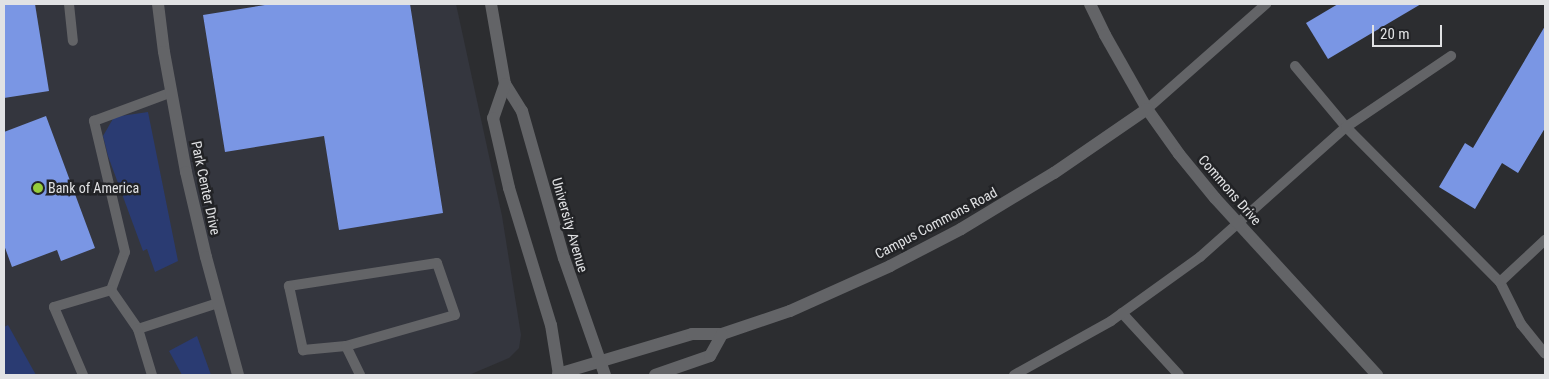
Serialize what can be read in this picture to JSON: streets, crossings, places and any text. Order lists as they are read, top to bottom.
{
  "streets": {
    "street": [
      "Park Center Drive",
      "Commons Drive",
      "Campus Commons Road",
      "University Avenue"
    ]
  },
  "crossings": [
    ["Commons Drive", "Campus Commons Road"],
    ["Campus Commons Road", "University Avenue"]
  ],
  "places": ["Bank of America"],
  "scale_bar": "20 m"
}
